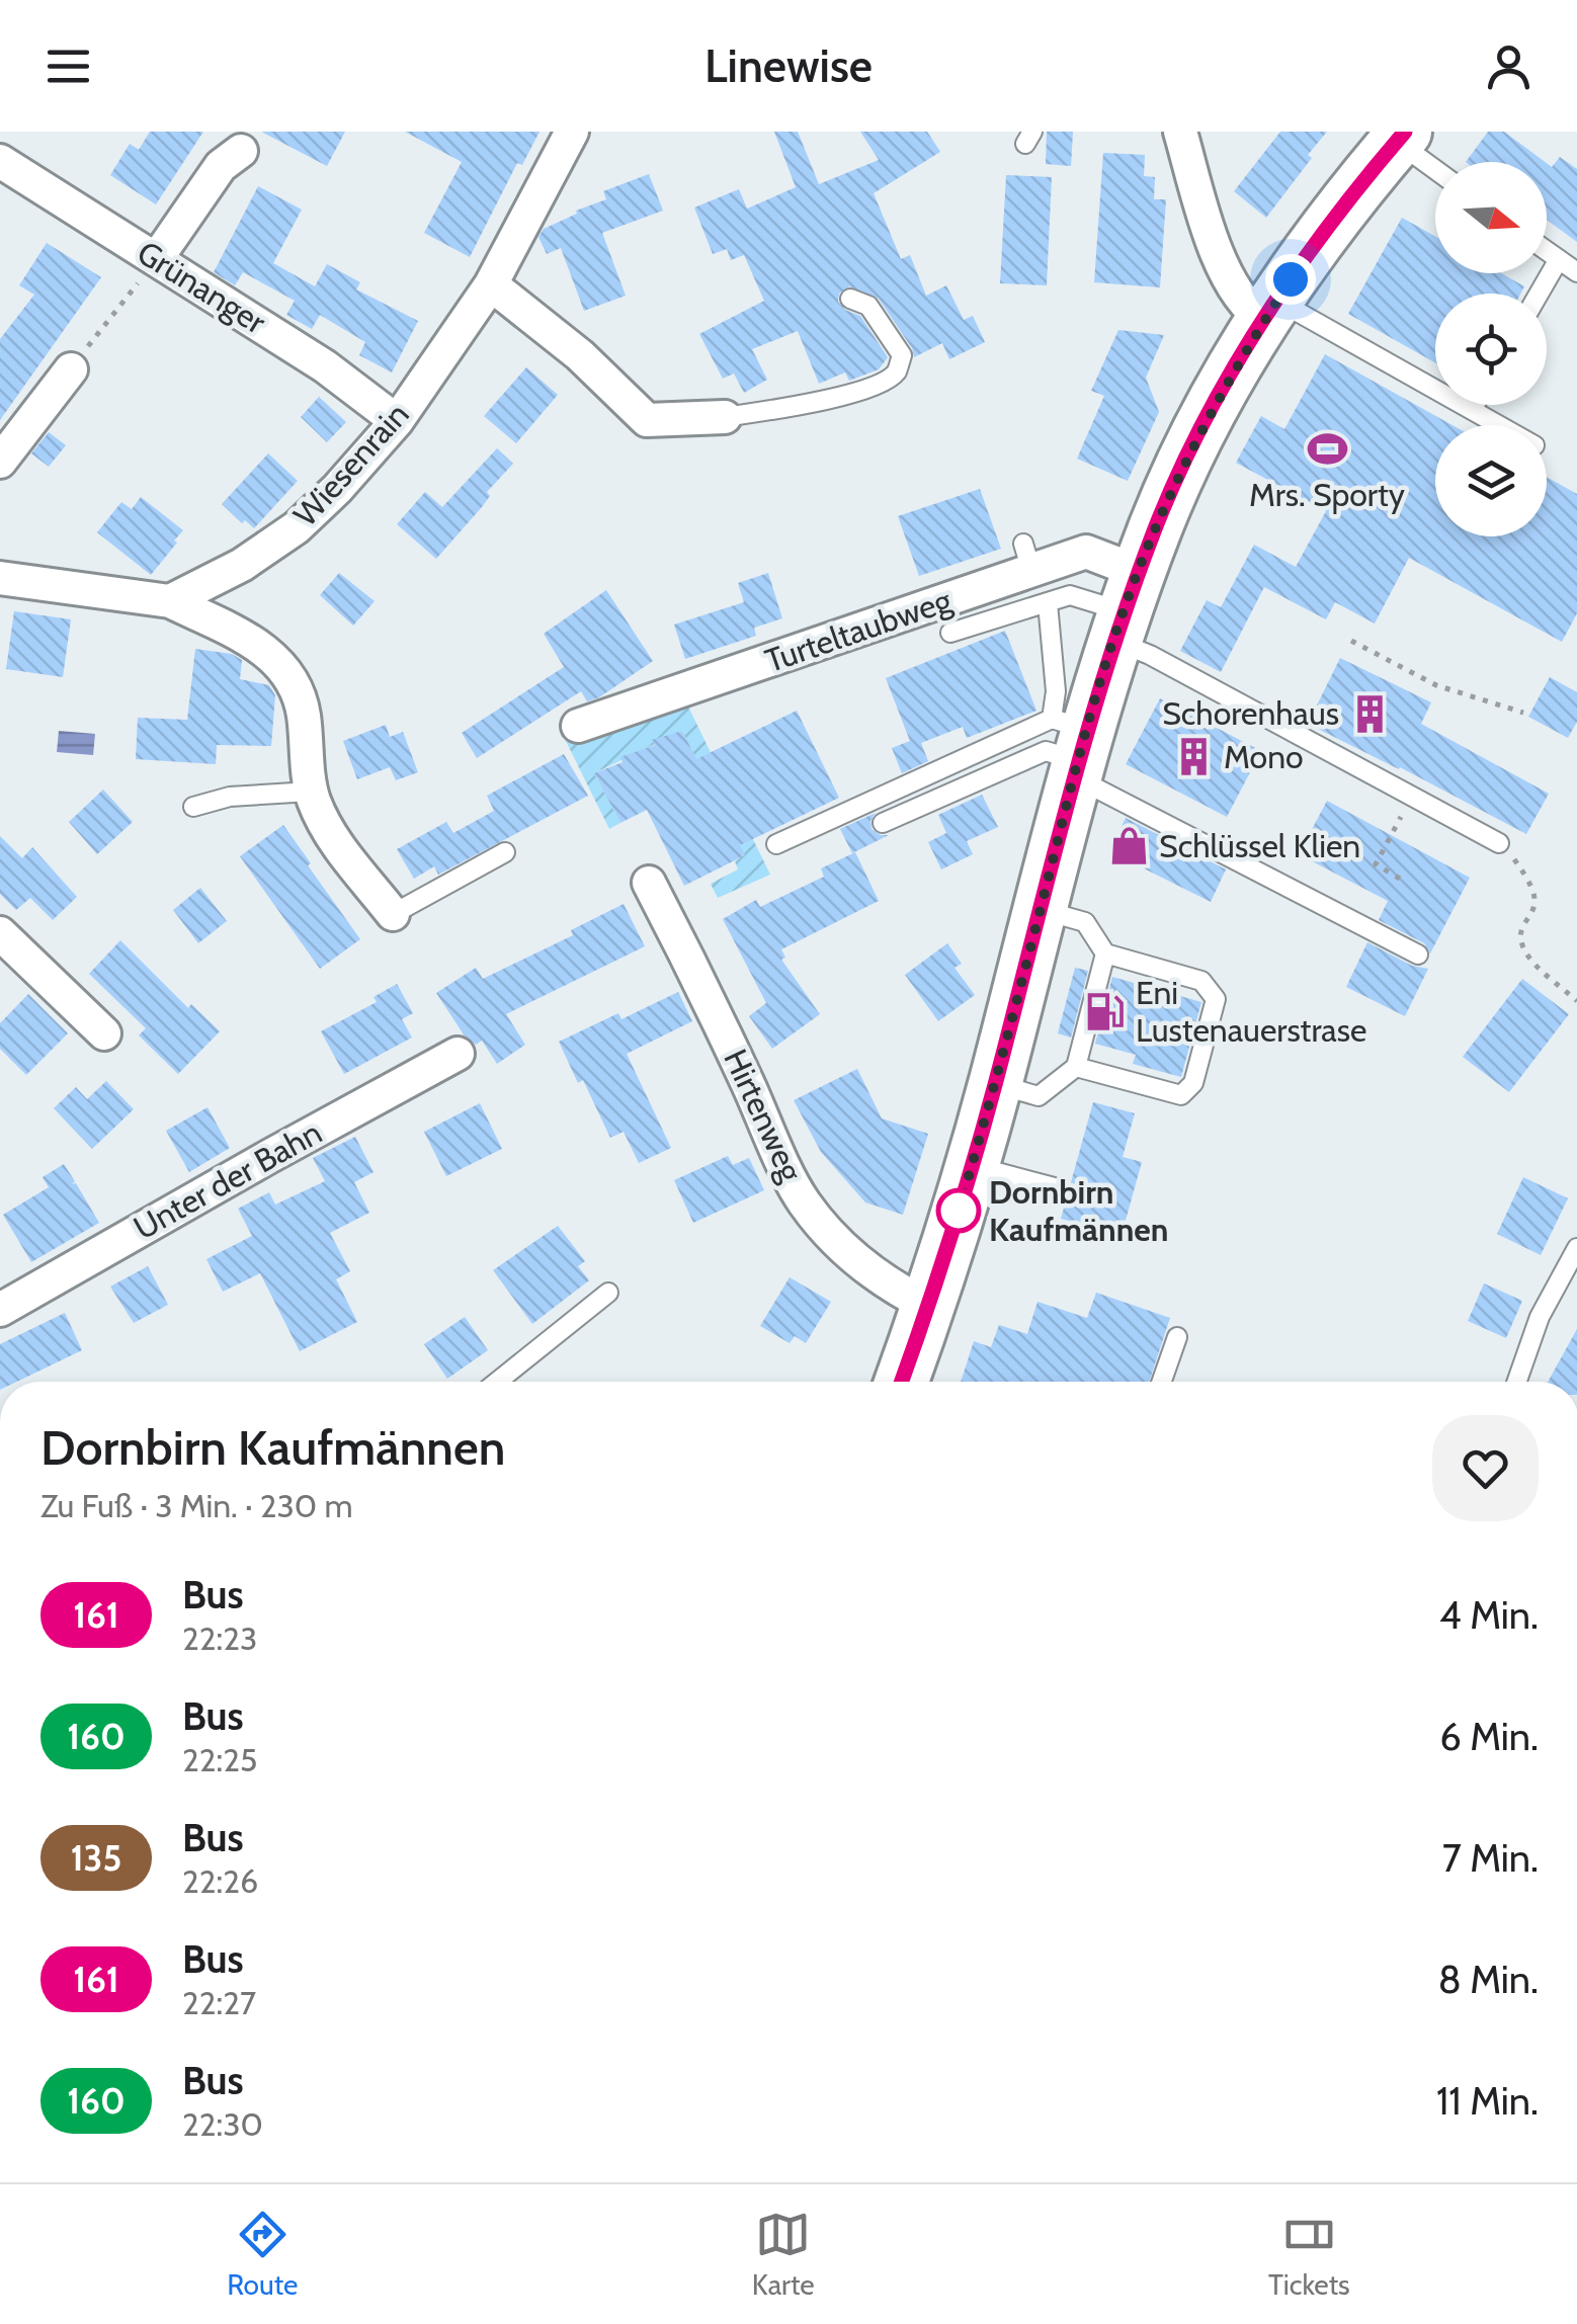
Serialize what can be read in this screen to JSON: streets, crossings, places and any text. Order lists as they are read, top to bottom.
{
  "streets": {
    "street": [
      "Grünanger",
      "Wiesenrain",
      "Turteltaubweg",
      "Hirtenweg",
      "Unter der Bahn"
    ]
  },
  "crossings": [
    ["Grünanger", "Wiesenrain"]
  ],
  "places": {
    "sports": ["Mrs. Sporty"],
    "building": ["Schorenhaus", "Mono"],
    "shop": ["Schlüssel Klien"],
    "fuel station": ["Eni Lustenauerstrase"],
    "other": ["Dornbirn Kaufmännen"]
  },
  "lines": ["bus line 161"],
  "north": "right",
  "page": {
    "header": "Linewise",
    "heading": ["Dornbirn Kaufmännen", "Zu Fuß · 3 Min. · 230 m"],
    "list": [
      {
        "mark": "161",
        "name": "Bus",
        "note": "22:23",
        "value": "4 Min."
      },
      {
        "mark": "160",
        "name": "Bus",
        "note": "22:25",
        "value": "6 Min."
      },
      {
        "mark": "135",
        "name": "Bus",
        "note": "22:26",
        "value": "7 Min."
      },
      {
        "mark": "161",
        "name": "Bus",
        "note": "22:27",
        "value": "8 Min."
      },
      {
        "mark": "160",
        "name": "Bus",
        "note": "22:30",
        "value": "11 Min."
      }
    ],
    "tabs": ["Route", "Karte", "Tickets"]
  }
}
